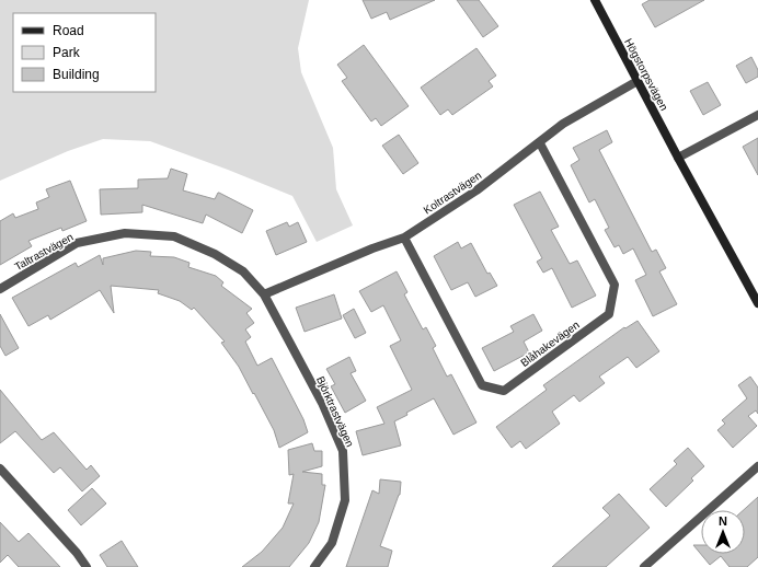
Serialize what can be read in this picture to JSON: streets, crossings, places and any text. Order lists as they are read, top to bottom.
{
  "streets": {
    "street": [
      "Högstorpsvägen",
      "Koltrastvägen",
      "Taltrastvägen",
      "Blåhakevägen",
      "Björktrastvägen"
    ]
  },
  "crossings": [
    ["Högstorpsvägen", "Koltrastvägen"],
    ["Koltrastvägen", "Taltrastvägen"],
    ["Koltrastvägen", "Blåhakevägen"],
    ["Koltrastvägen", "Björktrastvägen"],
    ["Taltrastvägen", "Björktrastvägen"]
  ],
  "legend": ["Road", "Park", "Building"],
  "north": "top"
}
